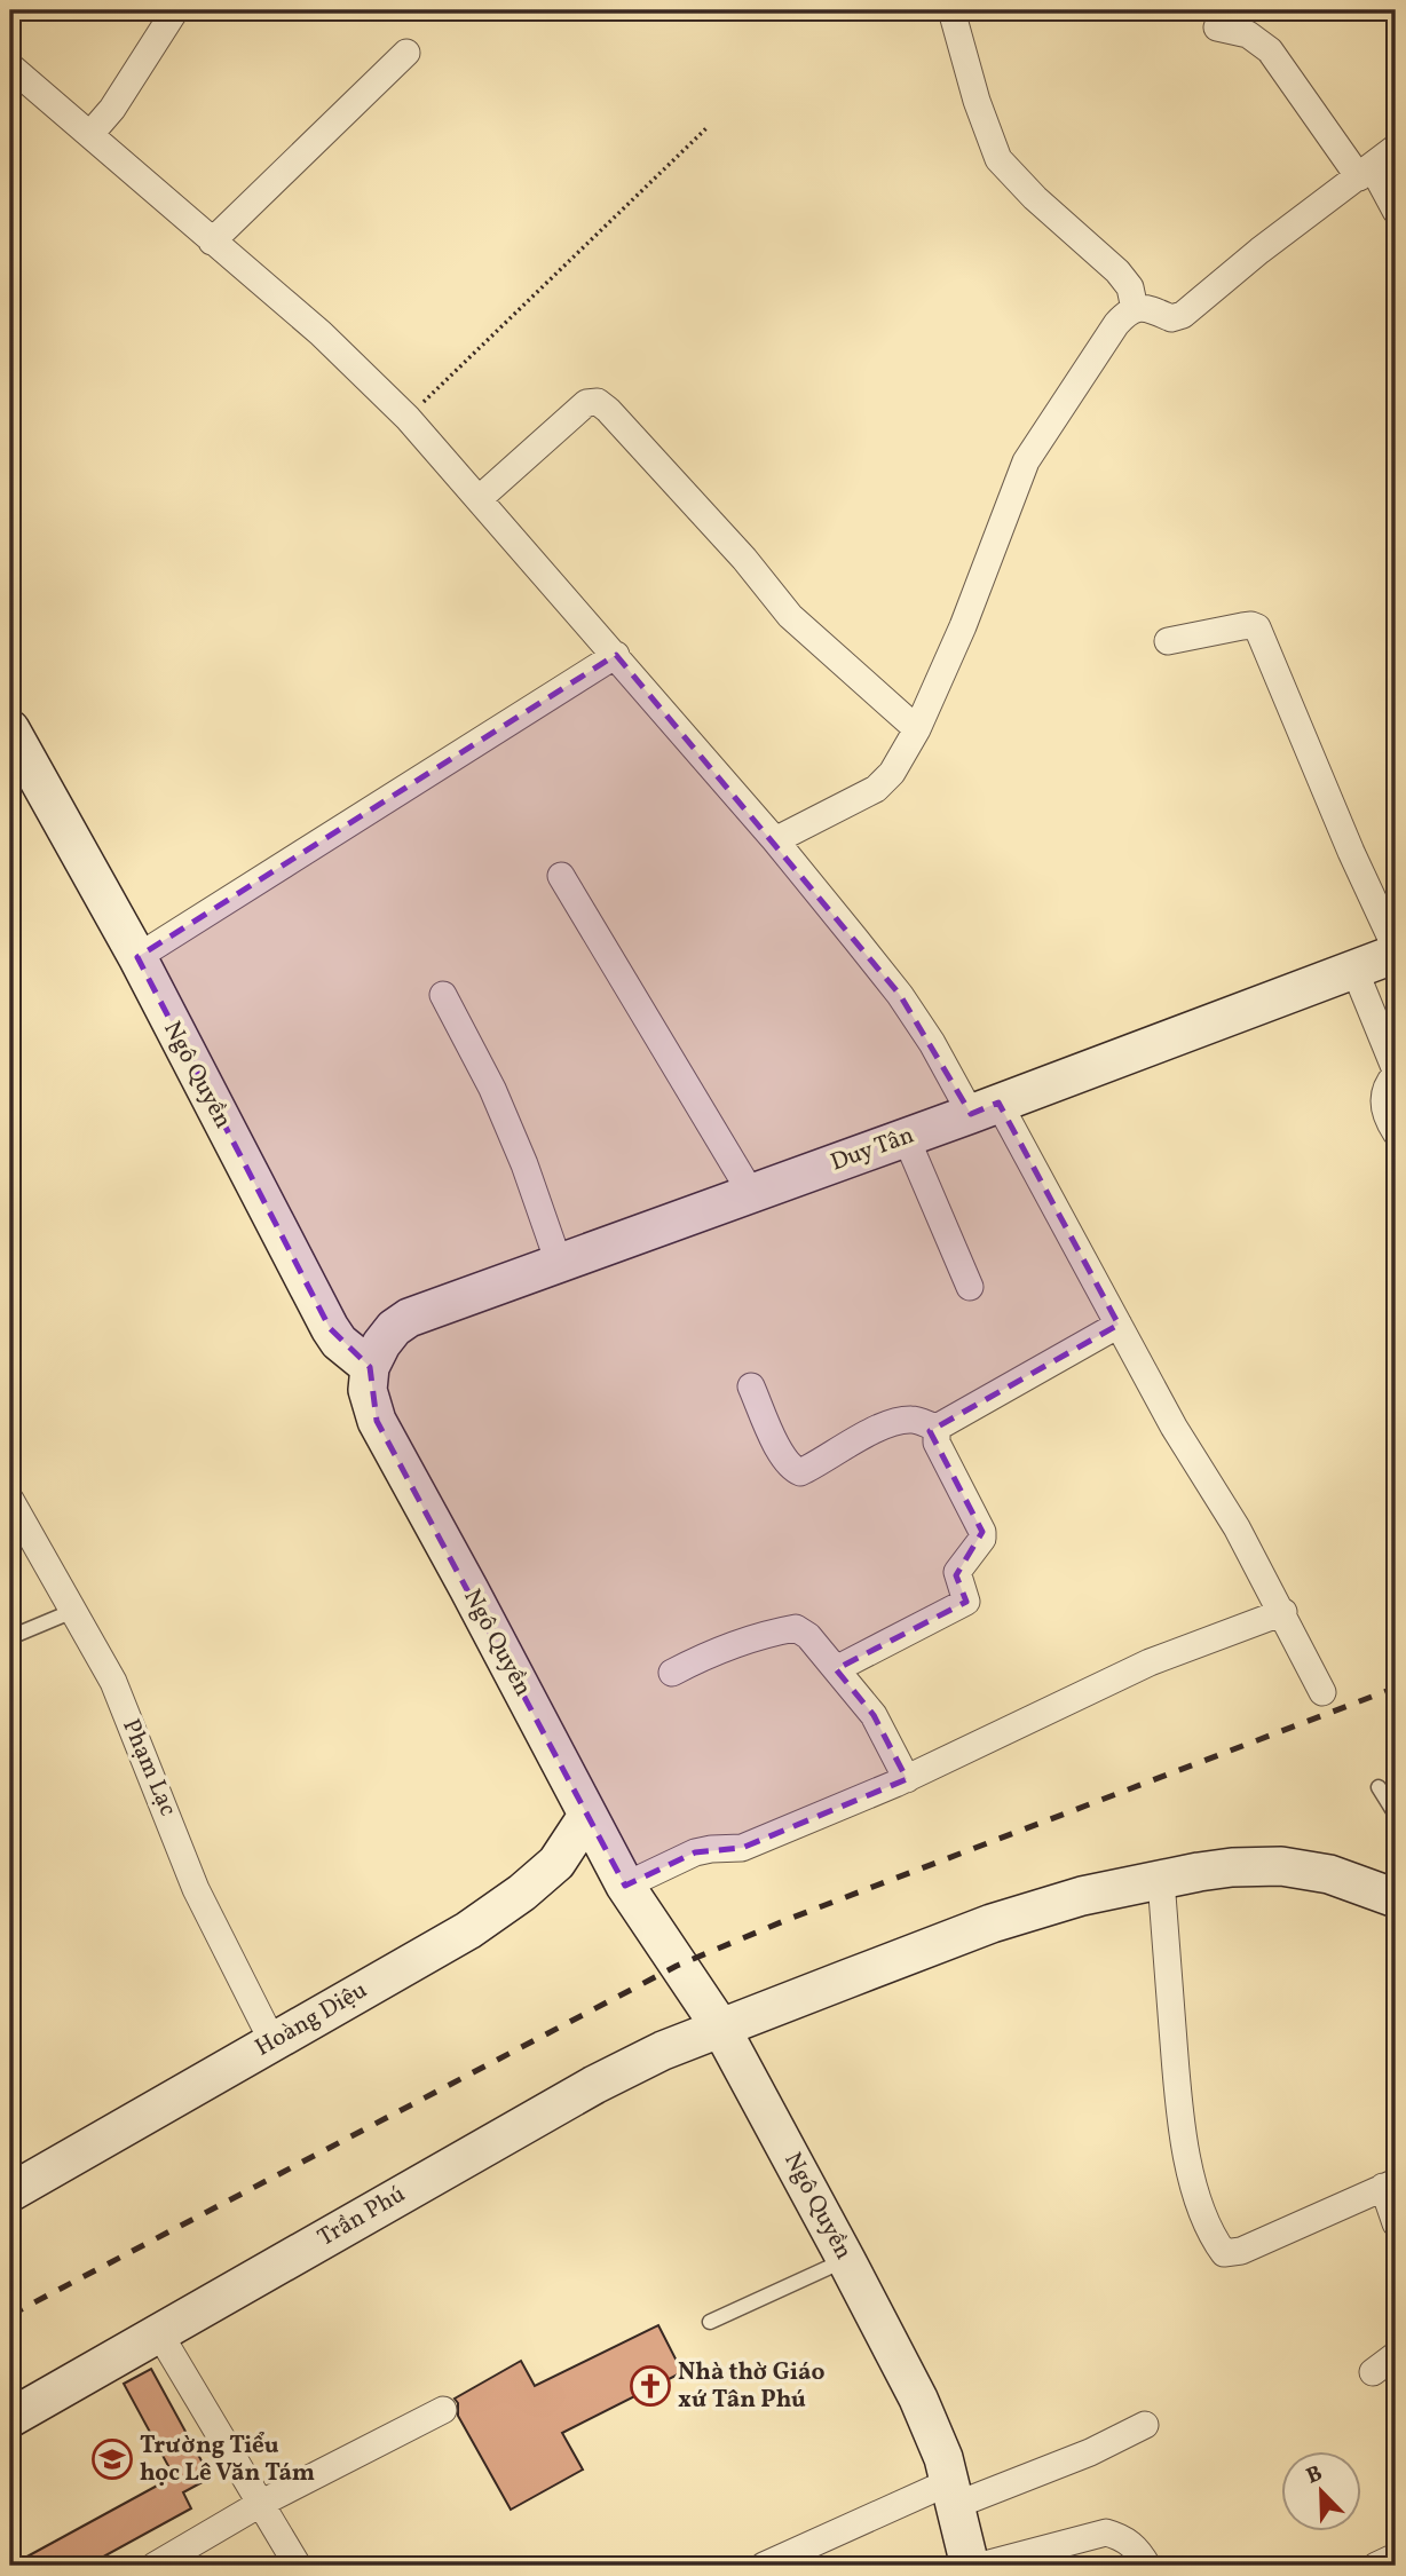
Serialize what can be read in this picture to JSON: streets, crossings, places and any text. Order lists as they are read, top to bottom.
{
  "streets": {
    "street": [
      "Ngô Quyền",
      "Duy Tân",
      "Phạm Lạc",
      "Hoàng Diệu",
      "Trần Phú"
    ]
  },
  "crossings": [
    ["Ngô Quyền", "Duy Tân"],
    ["Ngô Quyền", "Hoàng Diệu"],
    ["Ngô Quyền", "Trần Phú"],
    ["Phạm Lạc", "Hoàng Diệu"]
  ],
  "places": {
    "church": ["Nhà thờ Giáo xứ Tân Phú"],
    "school or university": ["Trường Tiểu học Lê Văn Tám"]
  },
  "north": "top left"
}
